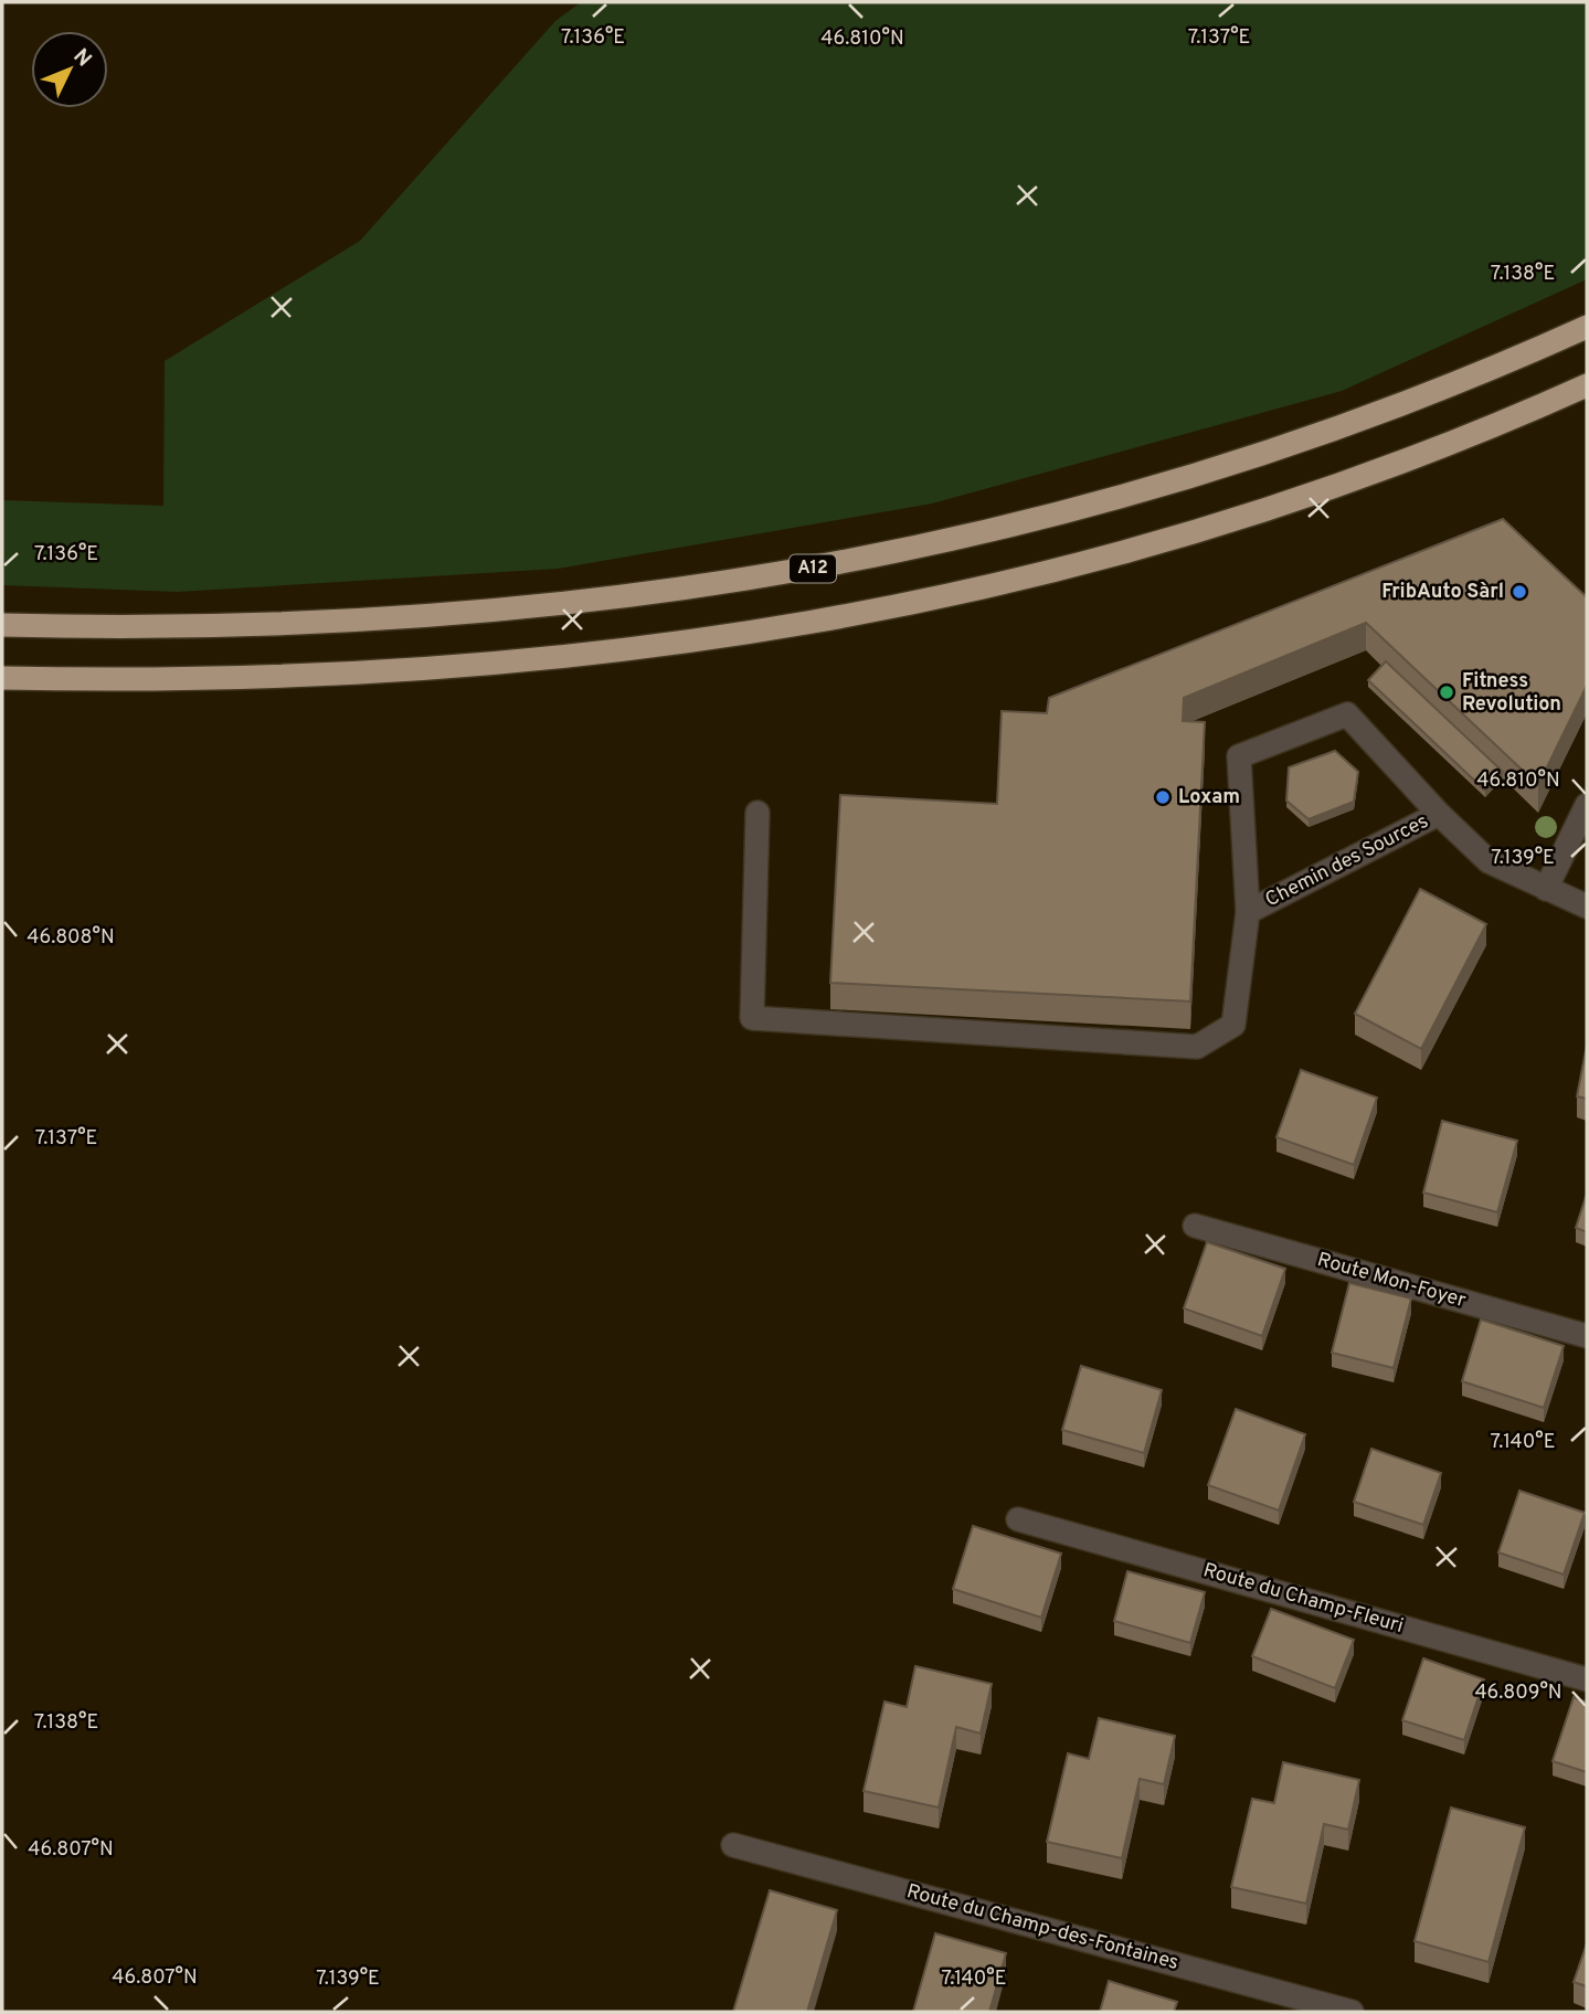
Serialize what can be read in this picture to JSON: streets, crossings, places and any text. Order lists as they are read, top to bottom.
{
  "streets": {
    "highway": ["A12"],
    "street": [
      "Chemin des Sources",
      "Route Mon-Foyer",
      "Route du Champ-Fleuri",
      "Route du Champ-des-Fontaines"
    ]
  },
  "places": ["FribAuto Sàrl", "Fitness Revolution", "Loxam"],
  "north": "top right",
  "coordinates": [
    "7.136°E",
    "7.137°E",
    "46.810°N",
    "7.138°E",
    "7.139°E",
    "46.808°N",
    "7.140°E",
    "46.809°N",
    "46.807°N"
  ]
}
